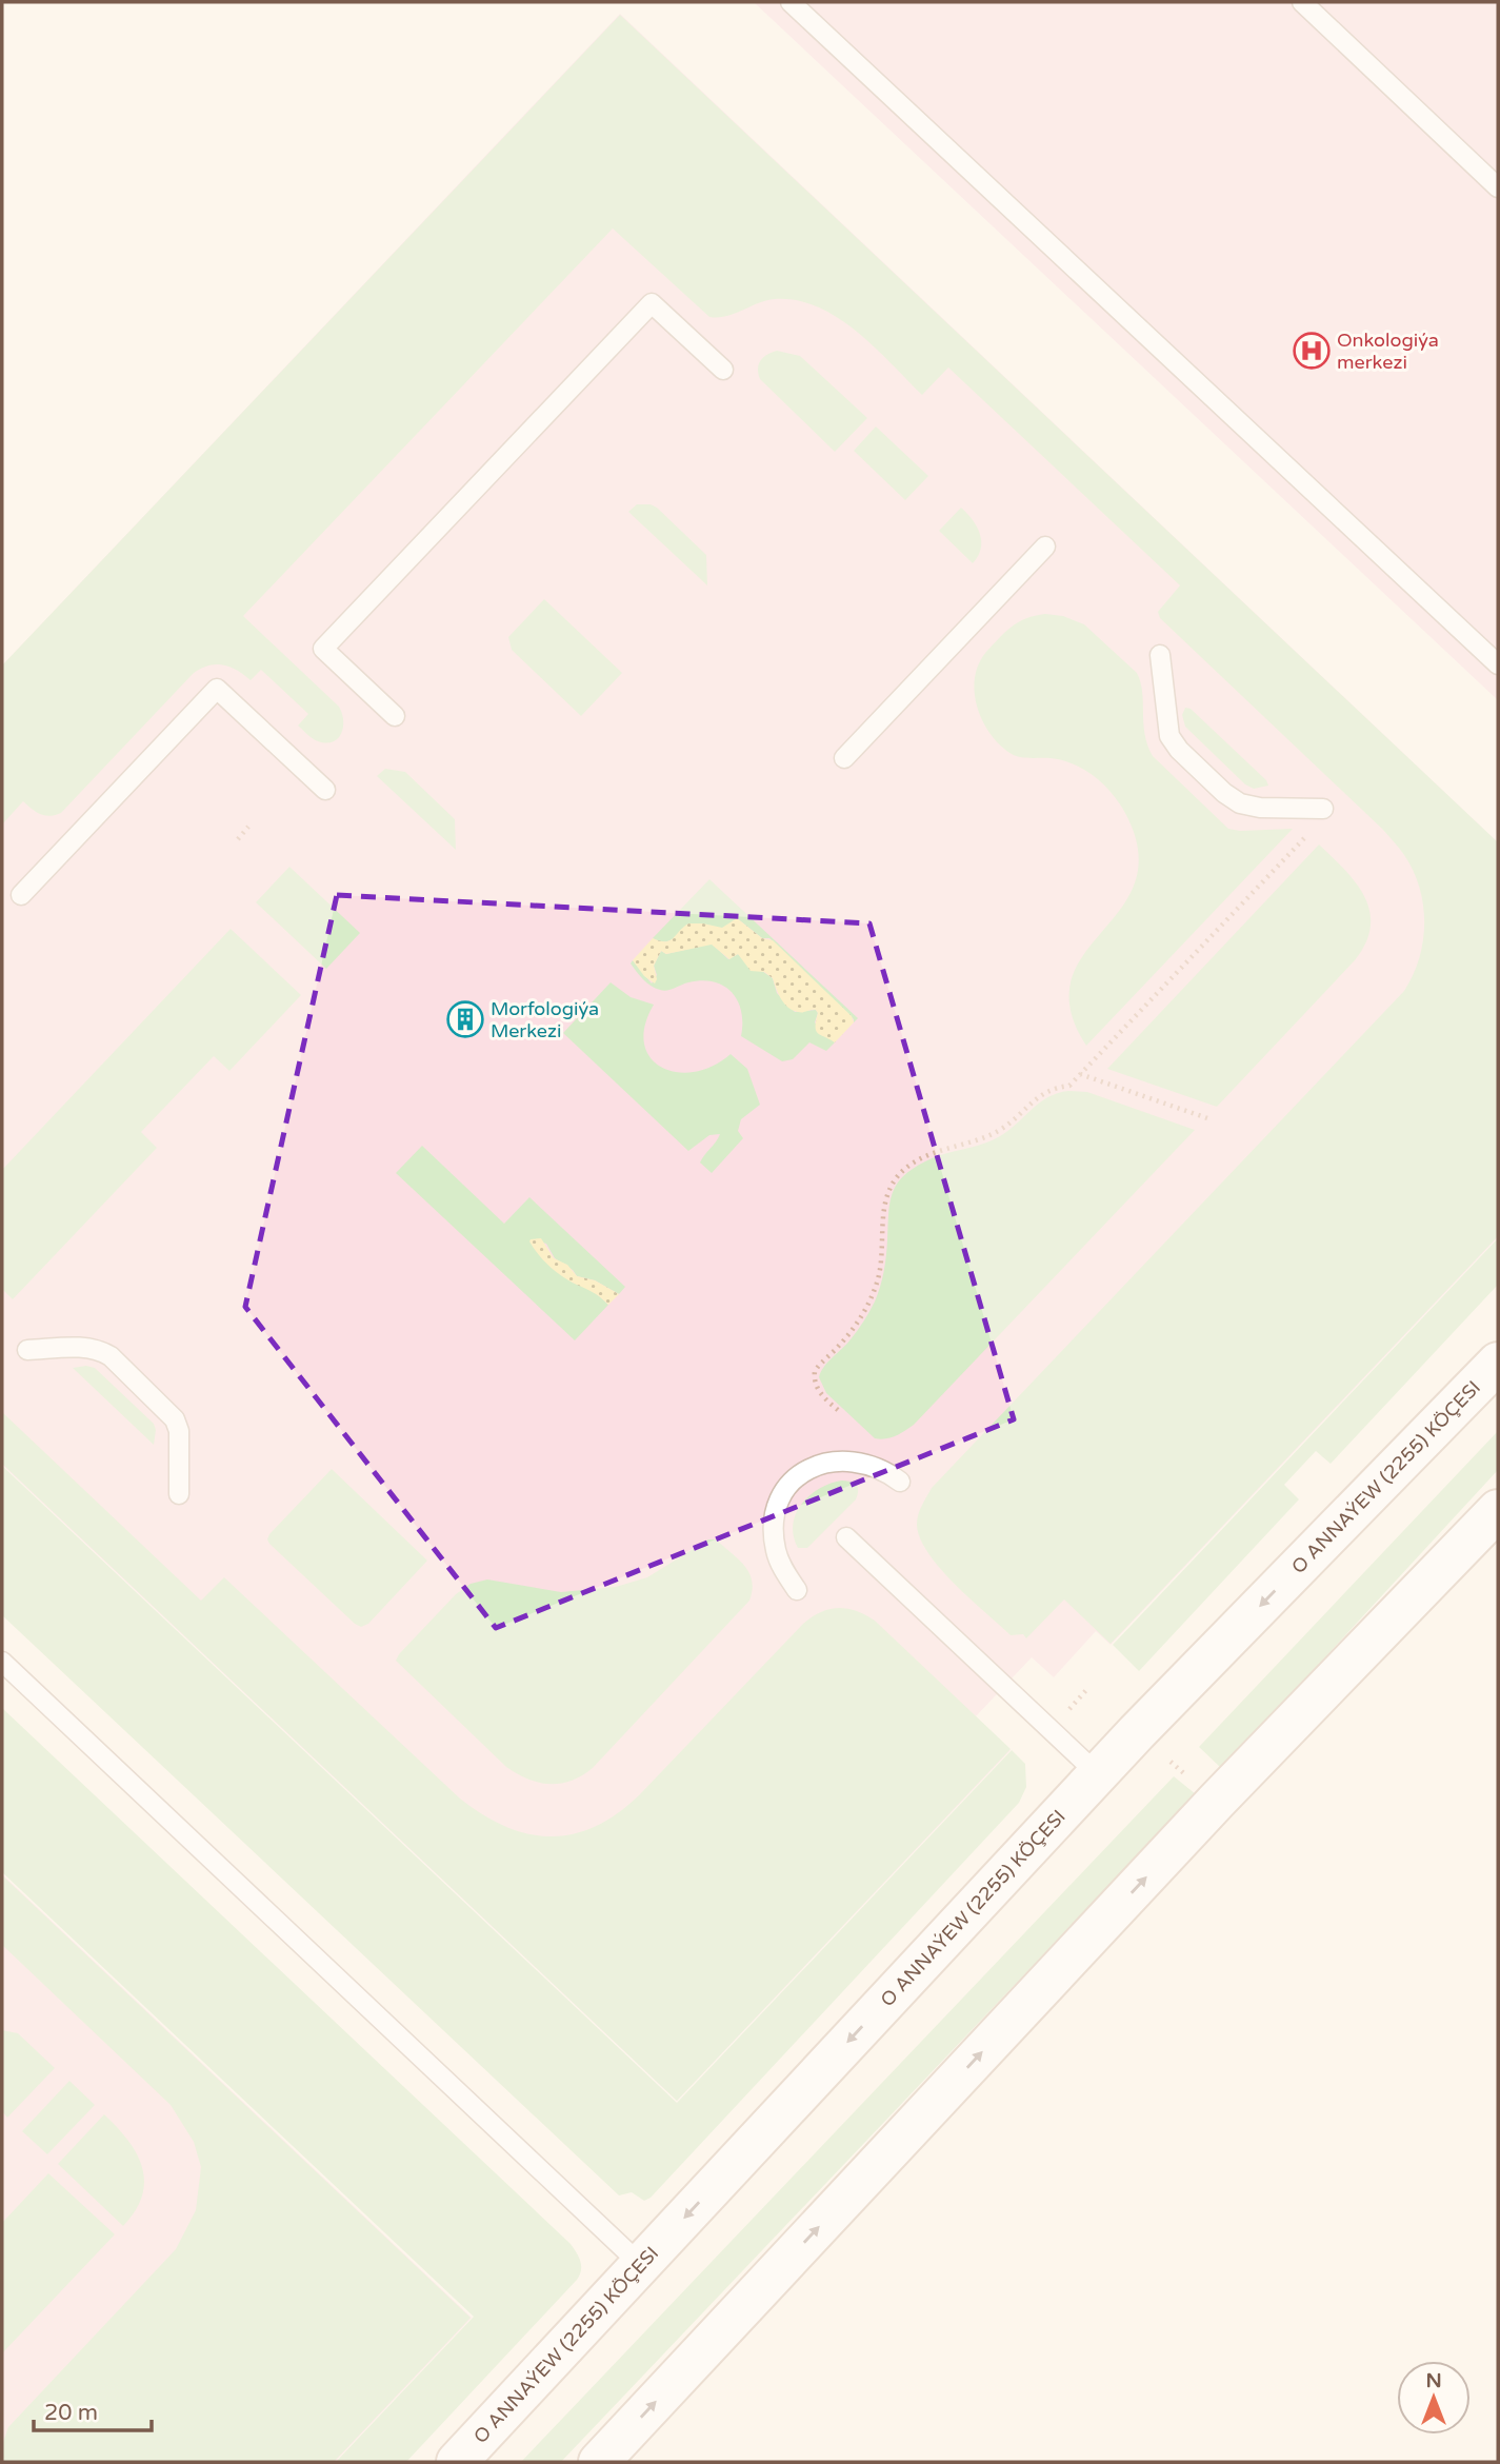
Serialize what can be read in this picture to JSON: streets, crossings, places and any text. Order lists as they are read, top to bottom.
{
  "streets": {
    "main road": ["O ANNAÝEW (2255) KÖÇESI"]
  },
  "places": {
    "hospital": ["Onkologiýa merkezi"],
    "building": ["Morfologiýa Merkezi"]
  },
  "scale_bar": "20 m",
  "north": "top"
}
